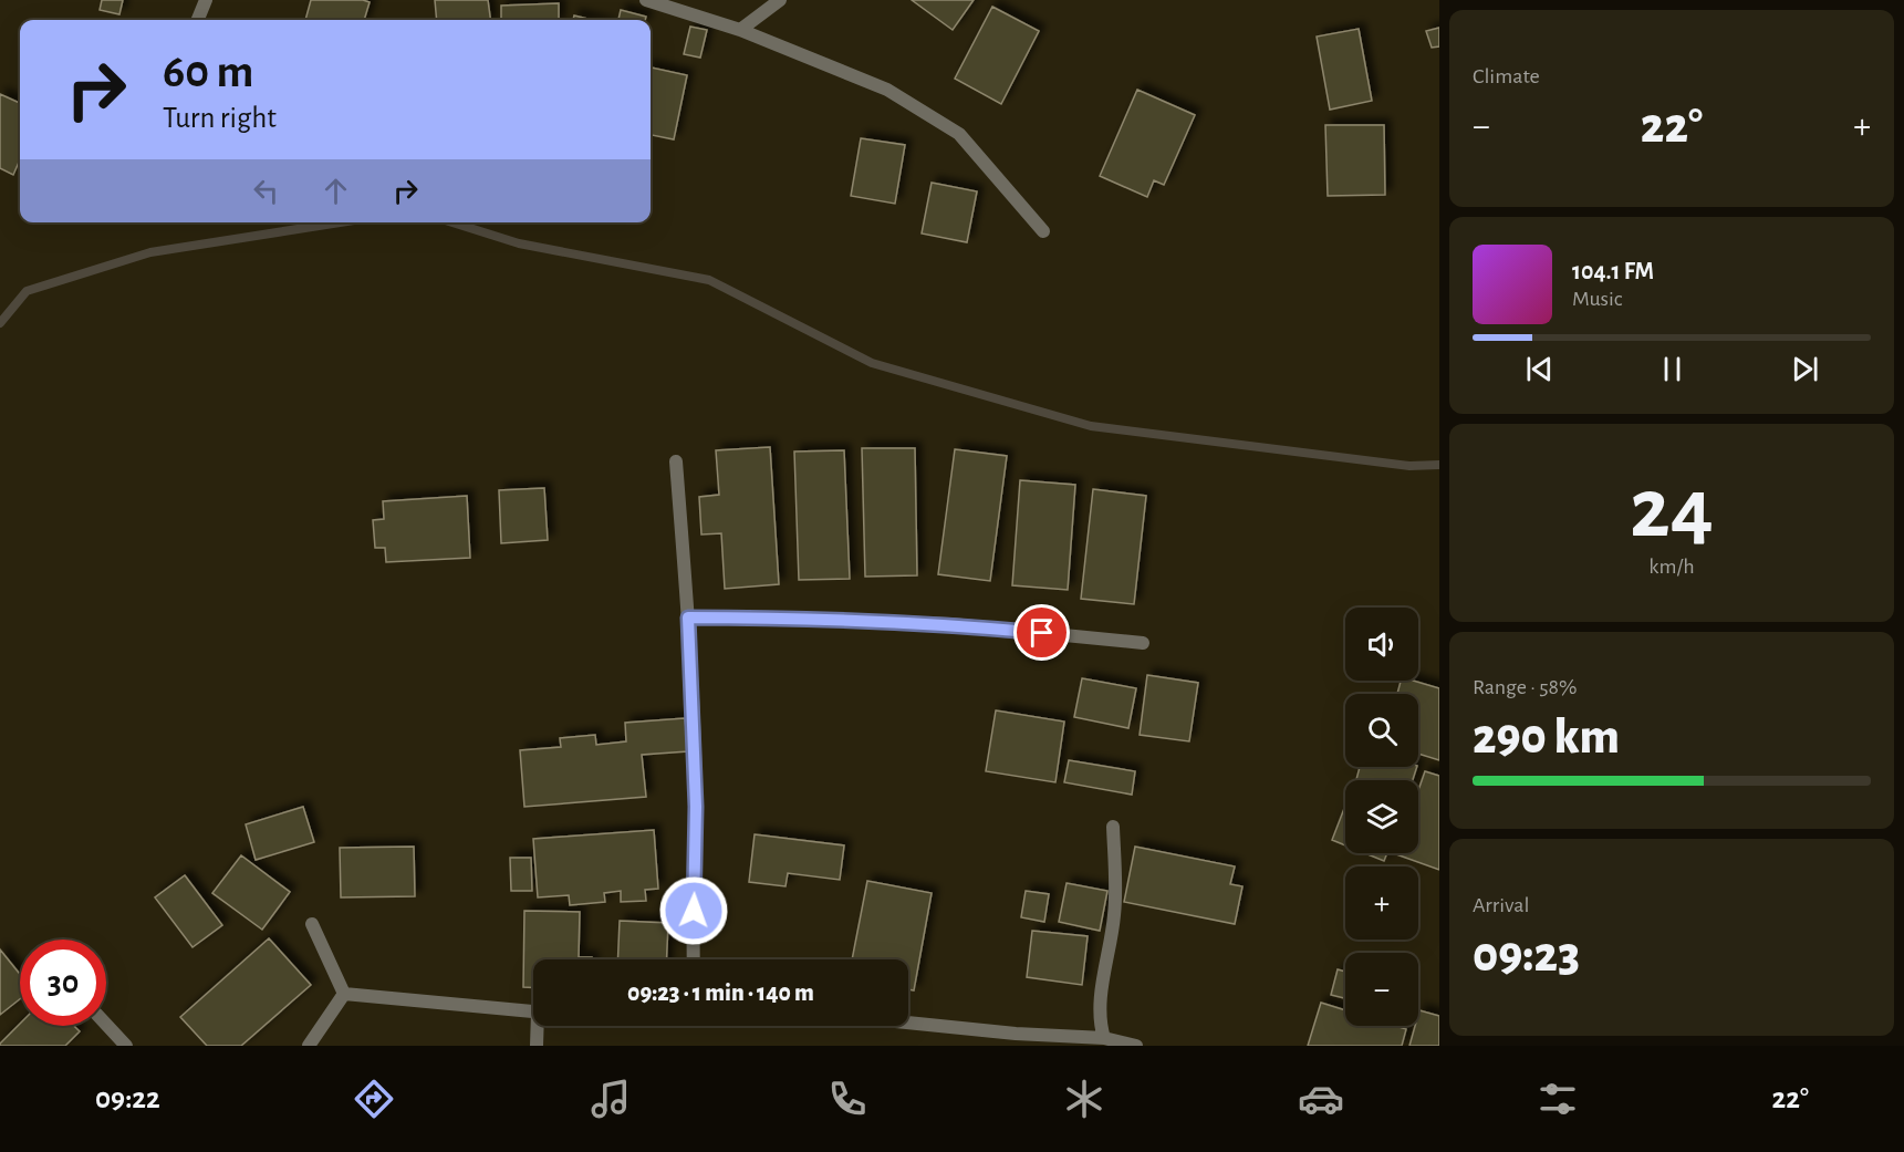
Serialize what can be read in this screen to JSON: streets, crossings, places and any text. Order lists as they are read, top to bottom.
{
  "page": {
    "tile": [
      "Climate",
      ["24", "km/h"],
      ["Range · 58%", "290 km"],
      ["Arrival", "09:23"]
    ],
    "turn": ["60 m", "Turn right"],
    "heat": ["−", "22°", "+"],
    "song": ["104.1 FM", "Music"],
    "map_buttons": ["+", "−"],
    "limit": "30",
    "trip": "09:23 · 1 min · 140 m",
    "tabs": ["09:22", "22°"]
  }
}
